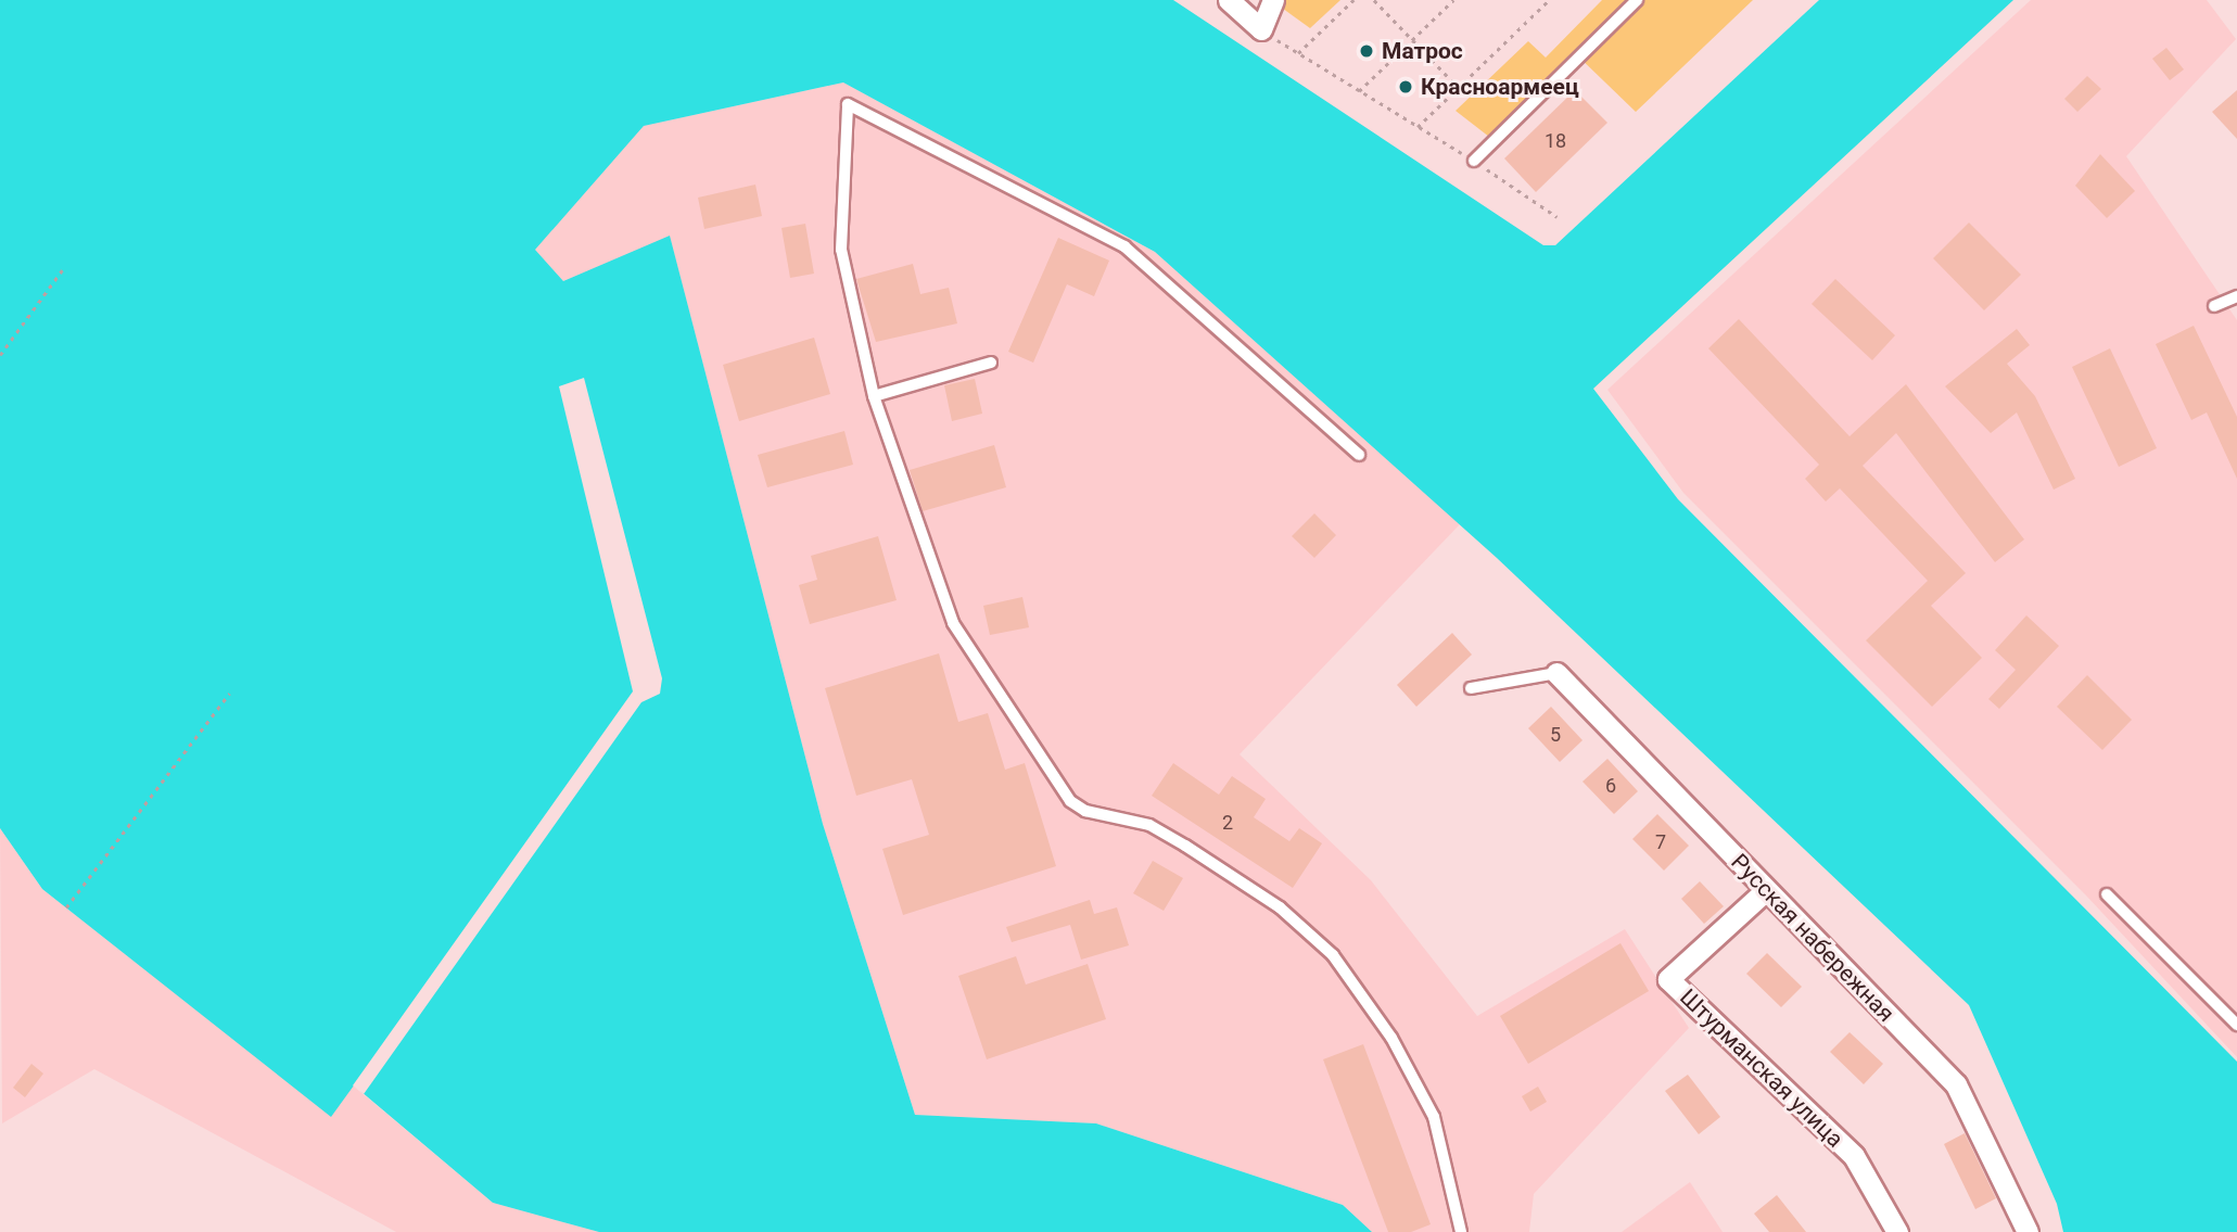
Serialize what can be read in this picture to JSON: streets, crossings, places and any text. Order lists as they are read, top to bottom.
{
  "streets": {
    "street": ["Русская набережная", "Штурманская улица"]
  },
  "crossings": [
    ["Русская набережная", "Штурманская улица"]
  ],
  "places": ["Матрос", "Красноармеец"],
  "house_numbers": [
    "18",
    "5",
    "6",
    "2",
    "7"
  ]
}
